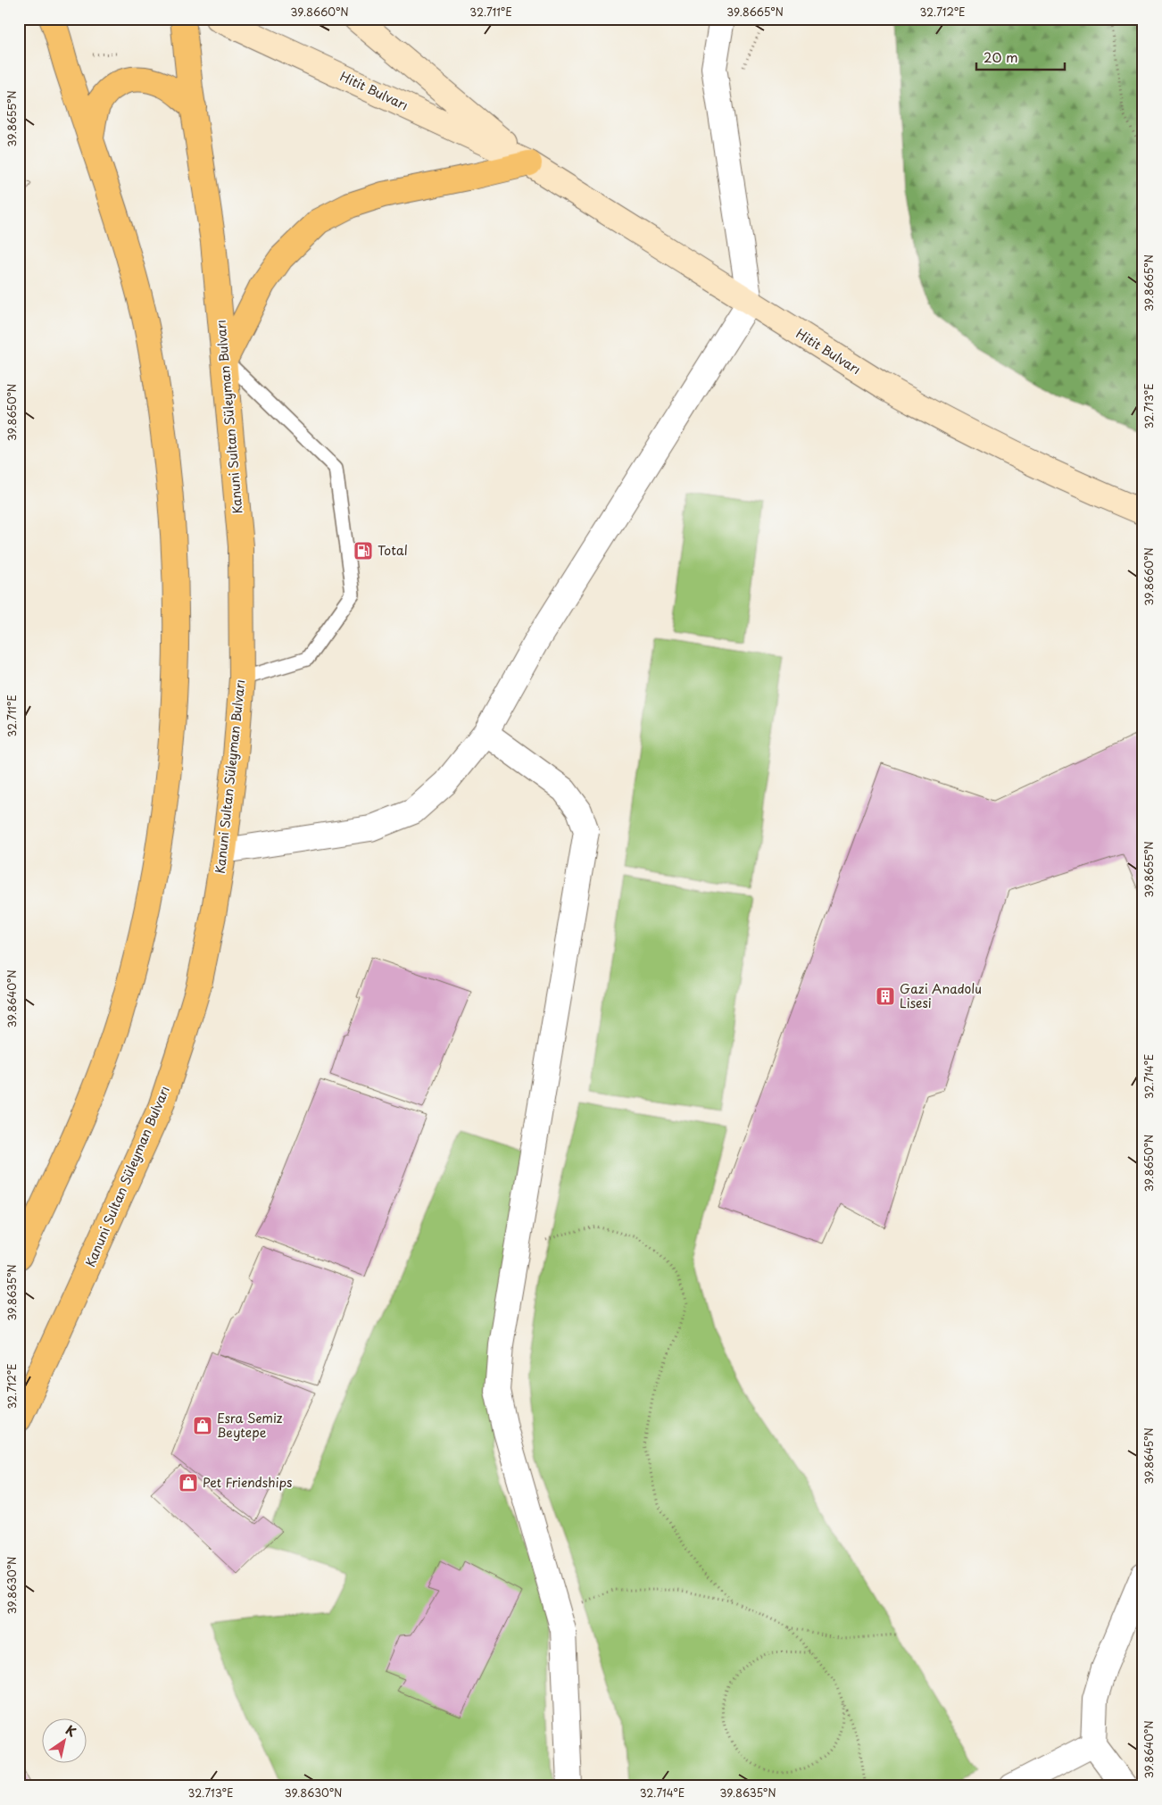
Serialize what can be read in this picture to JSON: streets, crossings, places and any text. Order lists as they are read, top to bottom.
{
  "streets": {
    "main road": ["Hitit Bulvarı", "Kanuni Sultan Süleyman Bulvarı"]
  },
  "places": {
    "fuel station": ["Total"],
    "building": ["Gazi Anadolu Lisesi"],
    "shop": ["Esra Semiz Beytepe", "Pet Friendships"]
  },
  "scale_bar": "20 m",
  "north": "top right",
  "coordinates": [
    "39.8660°N",
    "32.711°E",
    "39.8665°N",
    "32.712°E",
    "39.8655°N",
    "32.713°E",
    "39.8650°N",
    "39.8640°N",
    "32.714°E",
    "39.8635°N",
    "39.8645°N",
    "39.8630°N"
  ]
}
